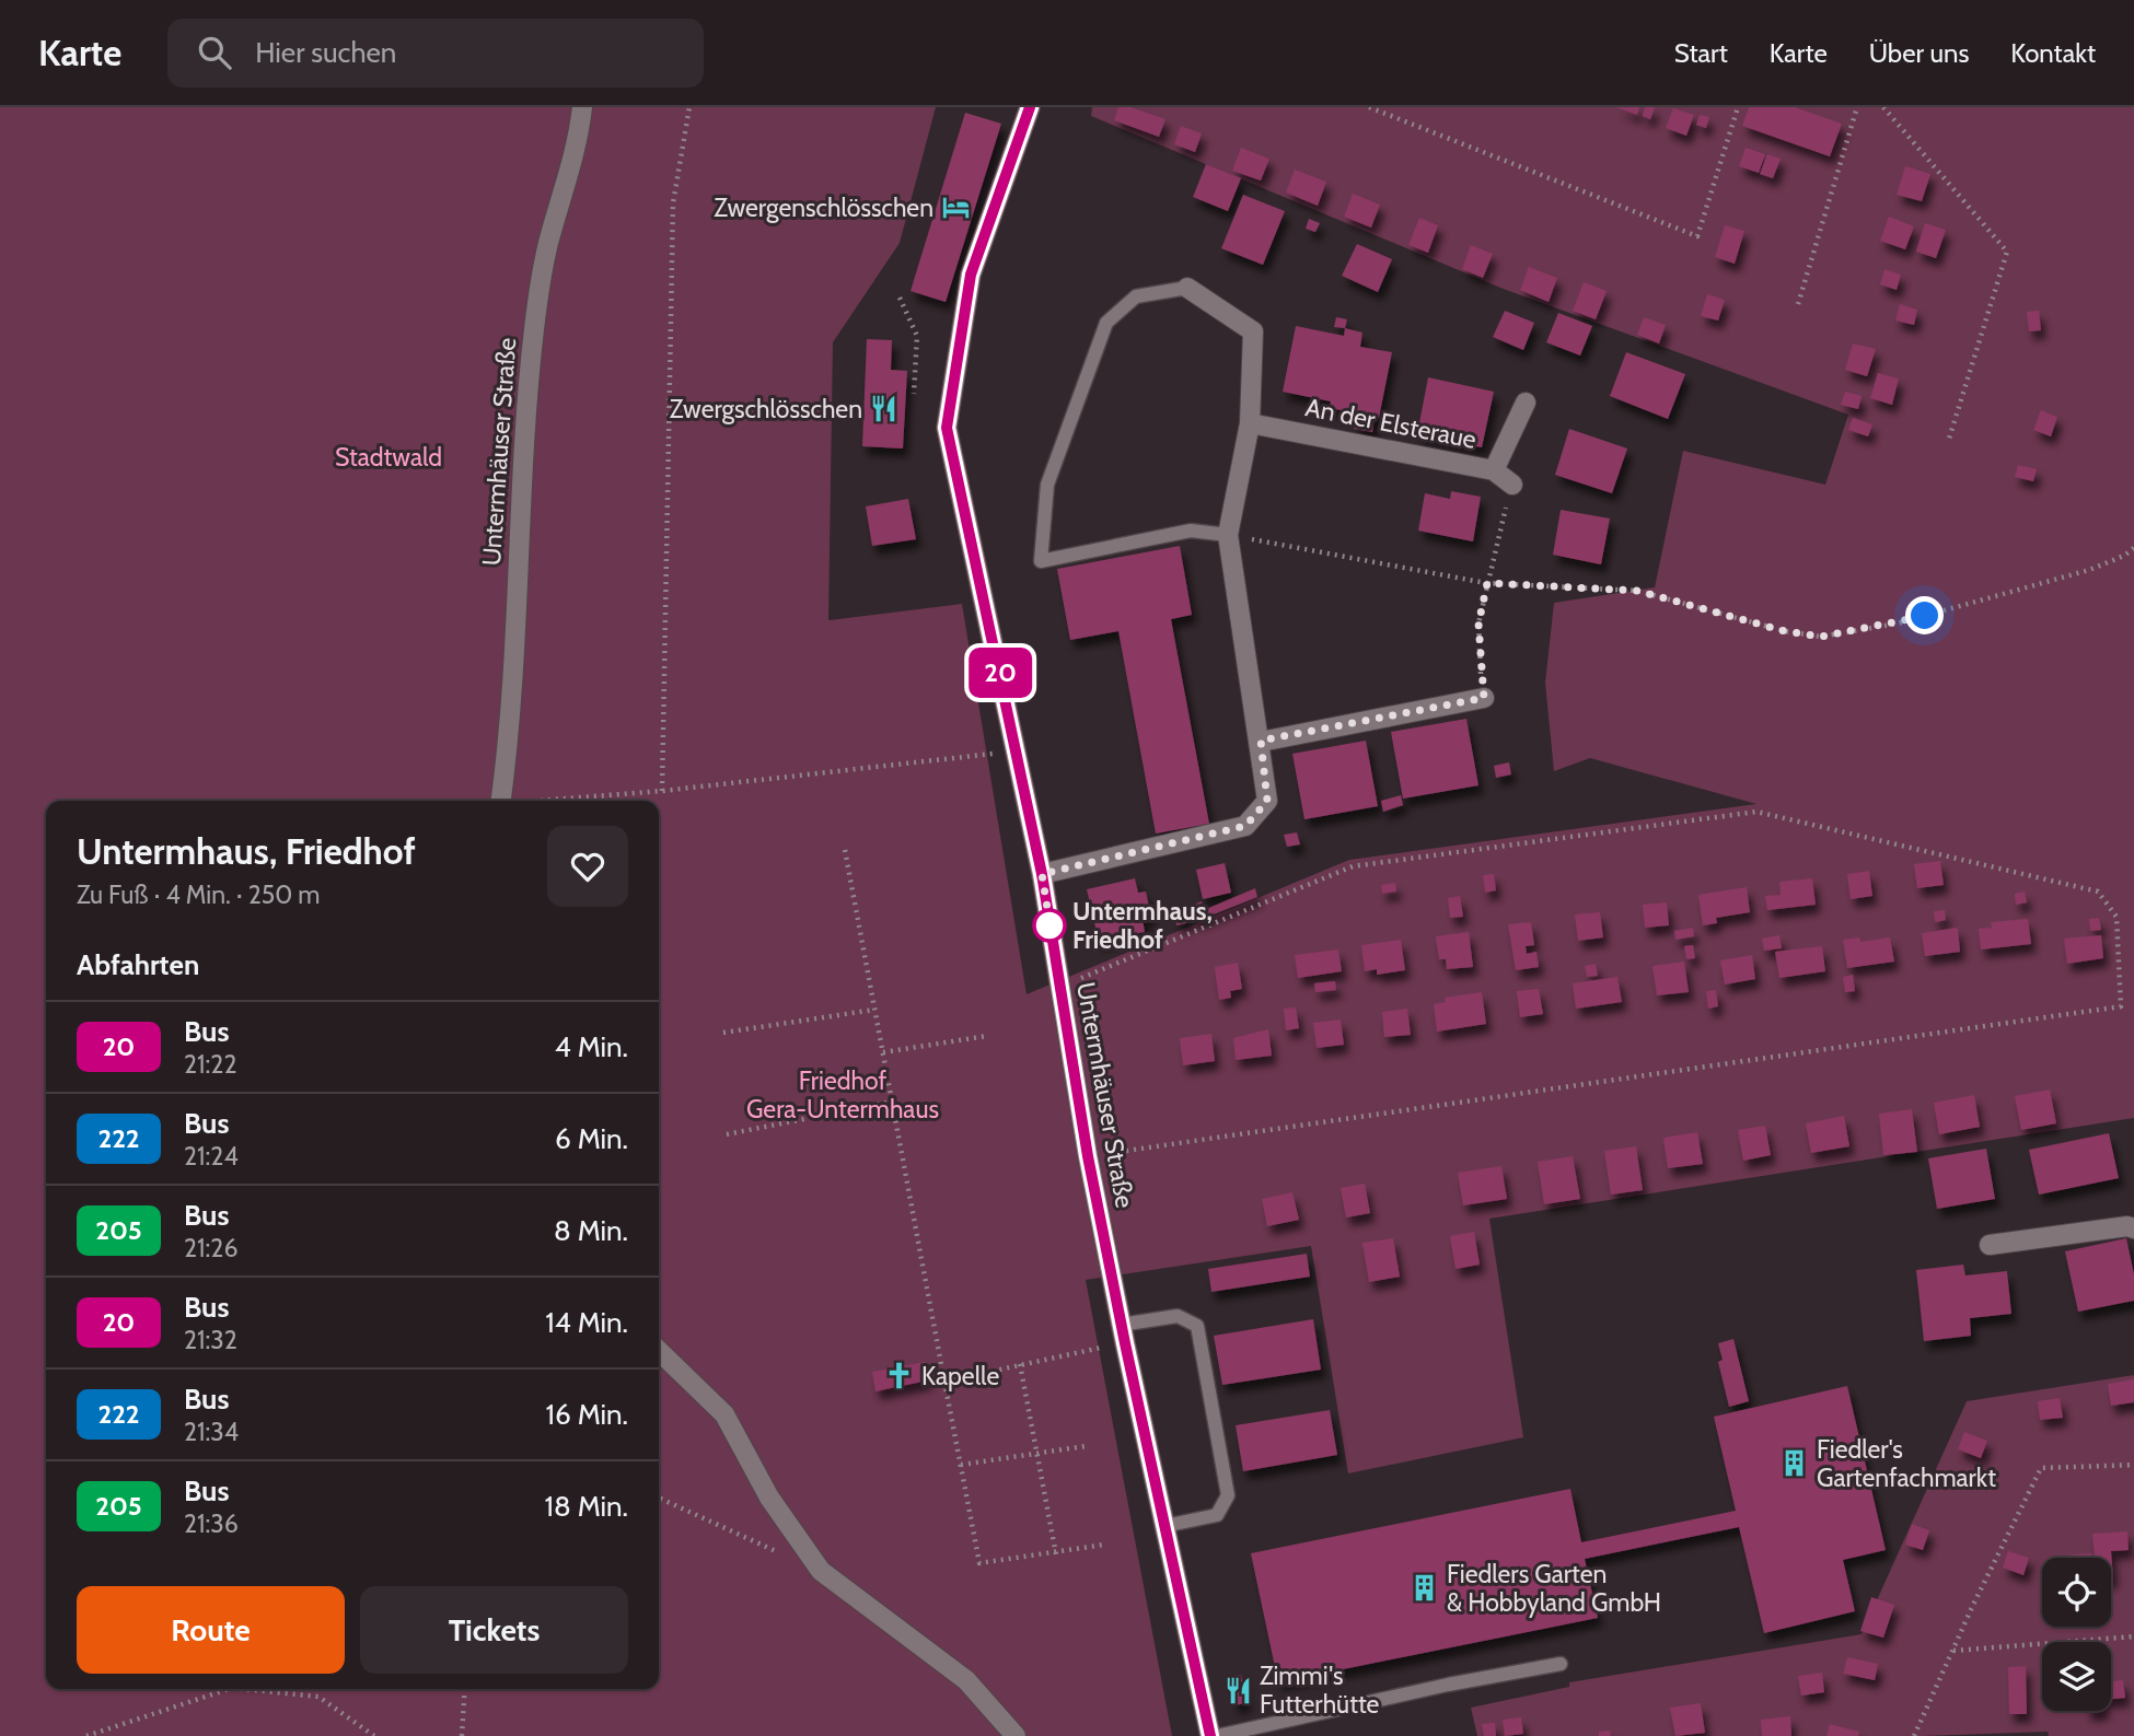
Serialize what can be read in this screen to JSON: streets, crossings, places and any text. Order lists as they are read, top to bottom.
{
  "streets": {
    "main road": ["Untermhäuser Straße"],
    "street": ["An der Elsteraue"]
  },
  "parks": ["Stadtwald", "Friedhof Gera-Untermhaus"],
  "places": {
    "hotel": ["Zwergenschlösschen"],
    "restaurant": ["Zwergschlösschen", "Zimmi's Futterhütte"],
    "other": ["Untermhaus, Friedhof"],
    "church": ["Kapelle"],
    "building": ["Fiedler's Gartenfachmarkt", "Fiedlers Garten & Hobbyland GmbH"]
  },
  "lines": ["bus line 20"],
  "page": {
    "header": "Karte",
    "search": "Hier suchen",
    "nav": [
      "Start",
      "Karte",
      "Über uns",
      "Kontakt"
    ],
    "on_map": "20",
    "heading": [
      ["Untermhaus, Friedhof", "Zu Fuß · 4 Min. · 250 m"],
      "Abfahrten"
    ],
    "list": [
      {
        "mark": "20",
        "name": "Bus",
        "note": "21:22",
        "value": "4 Min."
      },
      {
        "mark": "222",
        "name": "Bus",
        "note": "21:24",
        "value": "6 Min."
      },
      {
        "mark": "205",
        "name": "Bus",
        "note": "21:26",
        "value": "8 Min."
      },
      {
        "mark": "20",
        "name": "Bus",
        "note": "21:32",
        "value": "14 Min."
      },
      {
        "mark": "222",
        "name": "Bus",
        "note": "21:34",
        "value": "16 Min."
      },
      {
        "mark": "205",
        "name": "Bus",
        "note": "21:36",
        "value": "18 Min."
      }
    ],
    "buttons": ["Route", "Tickets"]
  }
}
